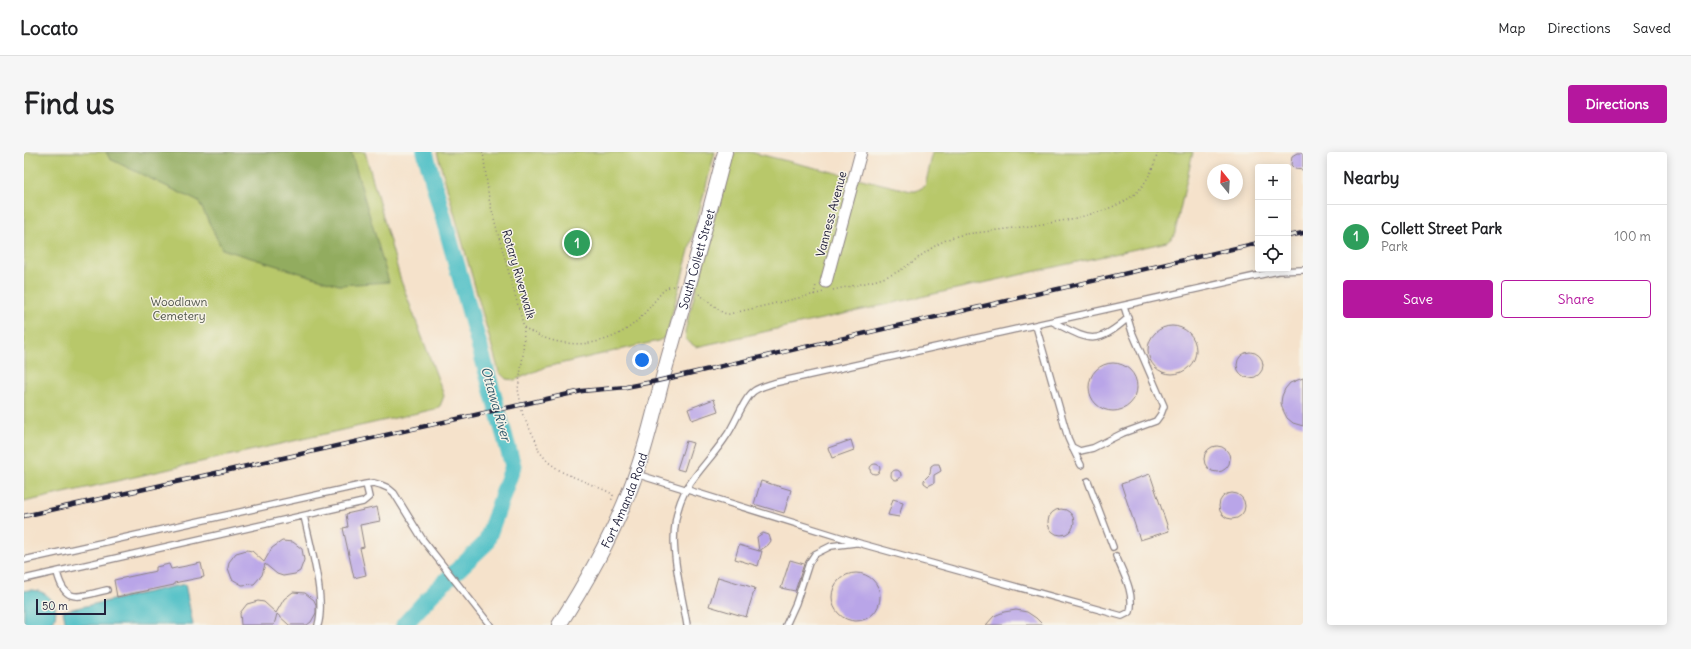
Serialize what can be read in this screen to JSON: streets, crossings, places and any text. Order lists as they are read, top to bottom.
{
  "streets": {
    "street": ["Vanness Avenue", "South Collett Street", "Fort Amanda Road"],
    "path": ["Rotary Riverwalk"]
  },
  "crossings": [
    ["South Collett Street", "Fort Amanda Road"]
  ],
  "water": ["Ottawa River"],
  "parks": ["Woodlawn Cemetery"],
  "scale_bar": "50 m",
  "north": "top",
  "page": {
    "header": "Locato",
    "nav": ["Map", "Directions", "Saved"],
    "buttons": [
      "Directions",
      ["Save", "Share"]
    ],
    "title": "Find us",
    "heading": "Nearby",
    "map_buttons": ["+", "−"],
    "list": [
      {
        "mark": "1",
        "name": "Collett Street Park",
        "note": "Park",
        "value": "100 m"
      }
    ],
    "pins": "1",
    "scale": "50 m"
  }
}
